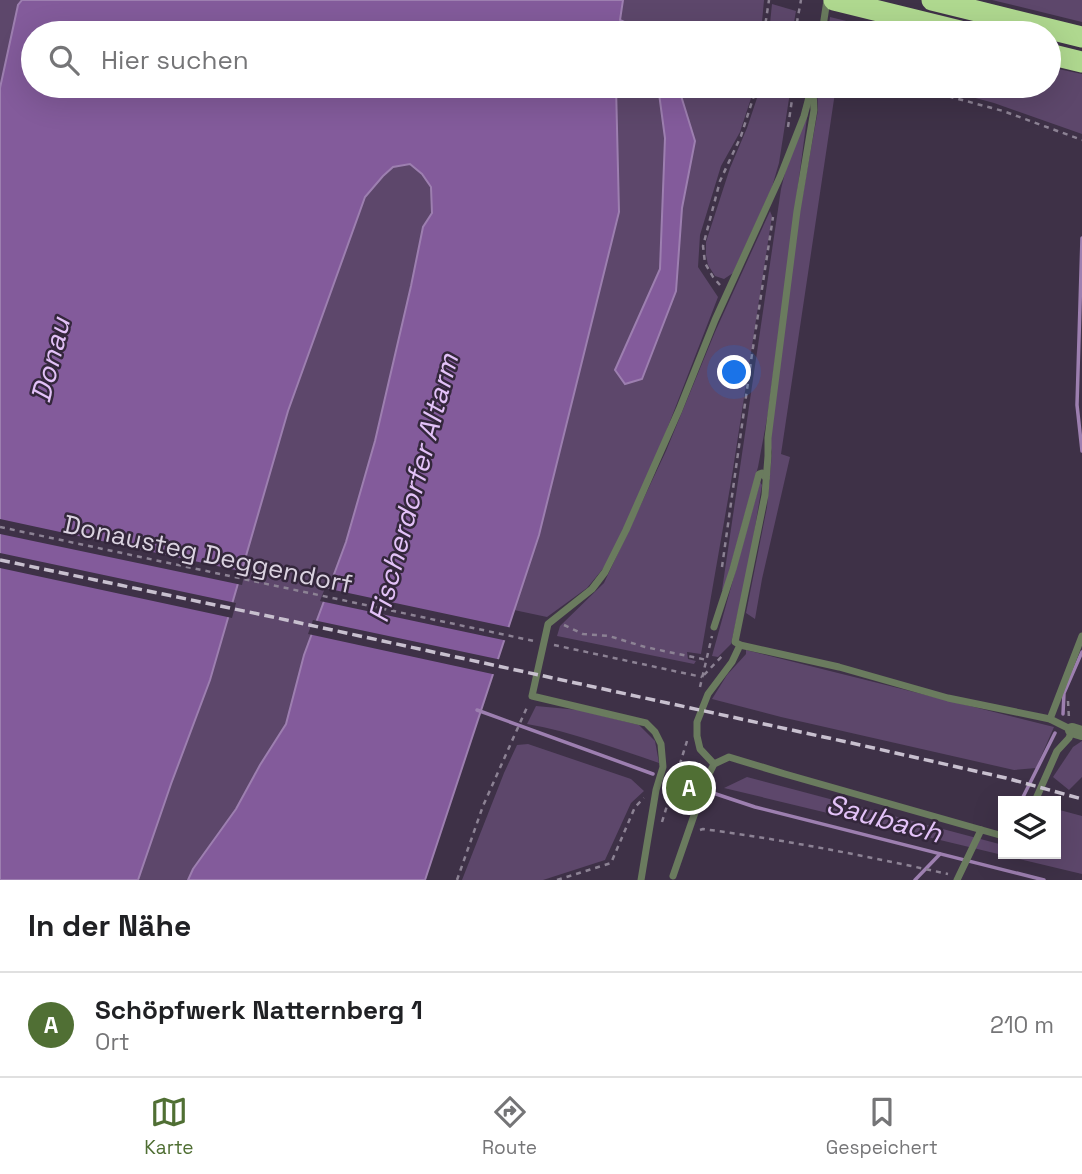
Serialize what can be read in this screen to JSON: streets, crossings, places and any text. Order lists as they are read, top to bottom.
{
  "streets": {
    "path": ["Donausteg Deggendorf"]
  },
  "water": ["Donau", "Fischerdorfer Altarm", "Saubach"],
  "page": {
    "search": "Hier suchen",
    "pins": "A",
    "heading": "In der Nähe",
    "list": [
      {
        "mark": "A",
        "name": "Schöpfwerk Natternberg 1",
        "note": "Ort",
        "value": "210 m"
      }
    ],
    "nav": ["Karte", "Route", "Gespeichert"]
  }
}
